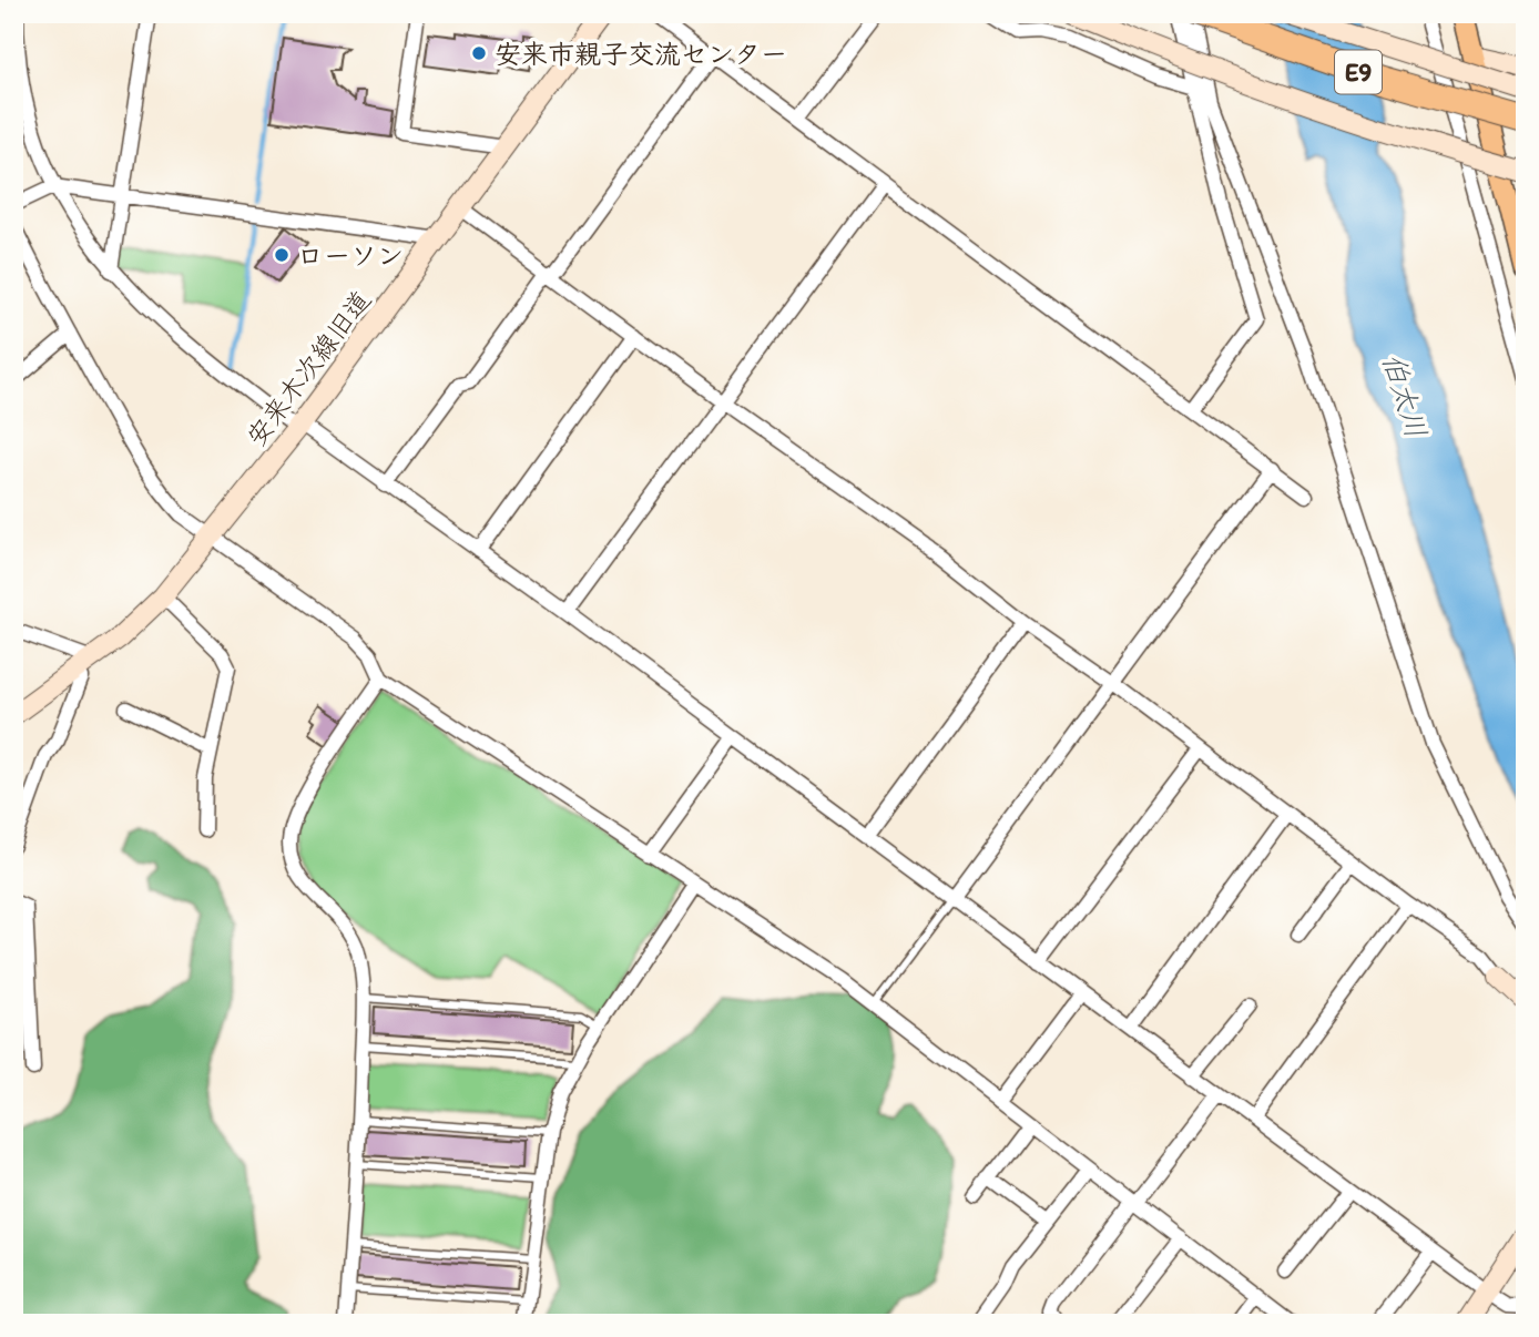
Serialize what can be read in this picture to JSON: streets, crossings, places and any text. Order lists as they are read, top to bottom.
{
  "streets": {
    "highway": ["E9"],
    "street": ["安来木次線旧道"]
  },
  "water": ["伯太川"],
  "places": ["安来市親子交流センター", "ローソン"]
}
